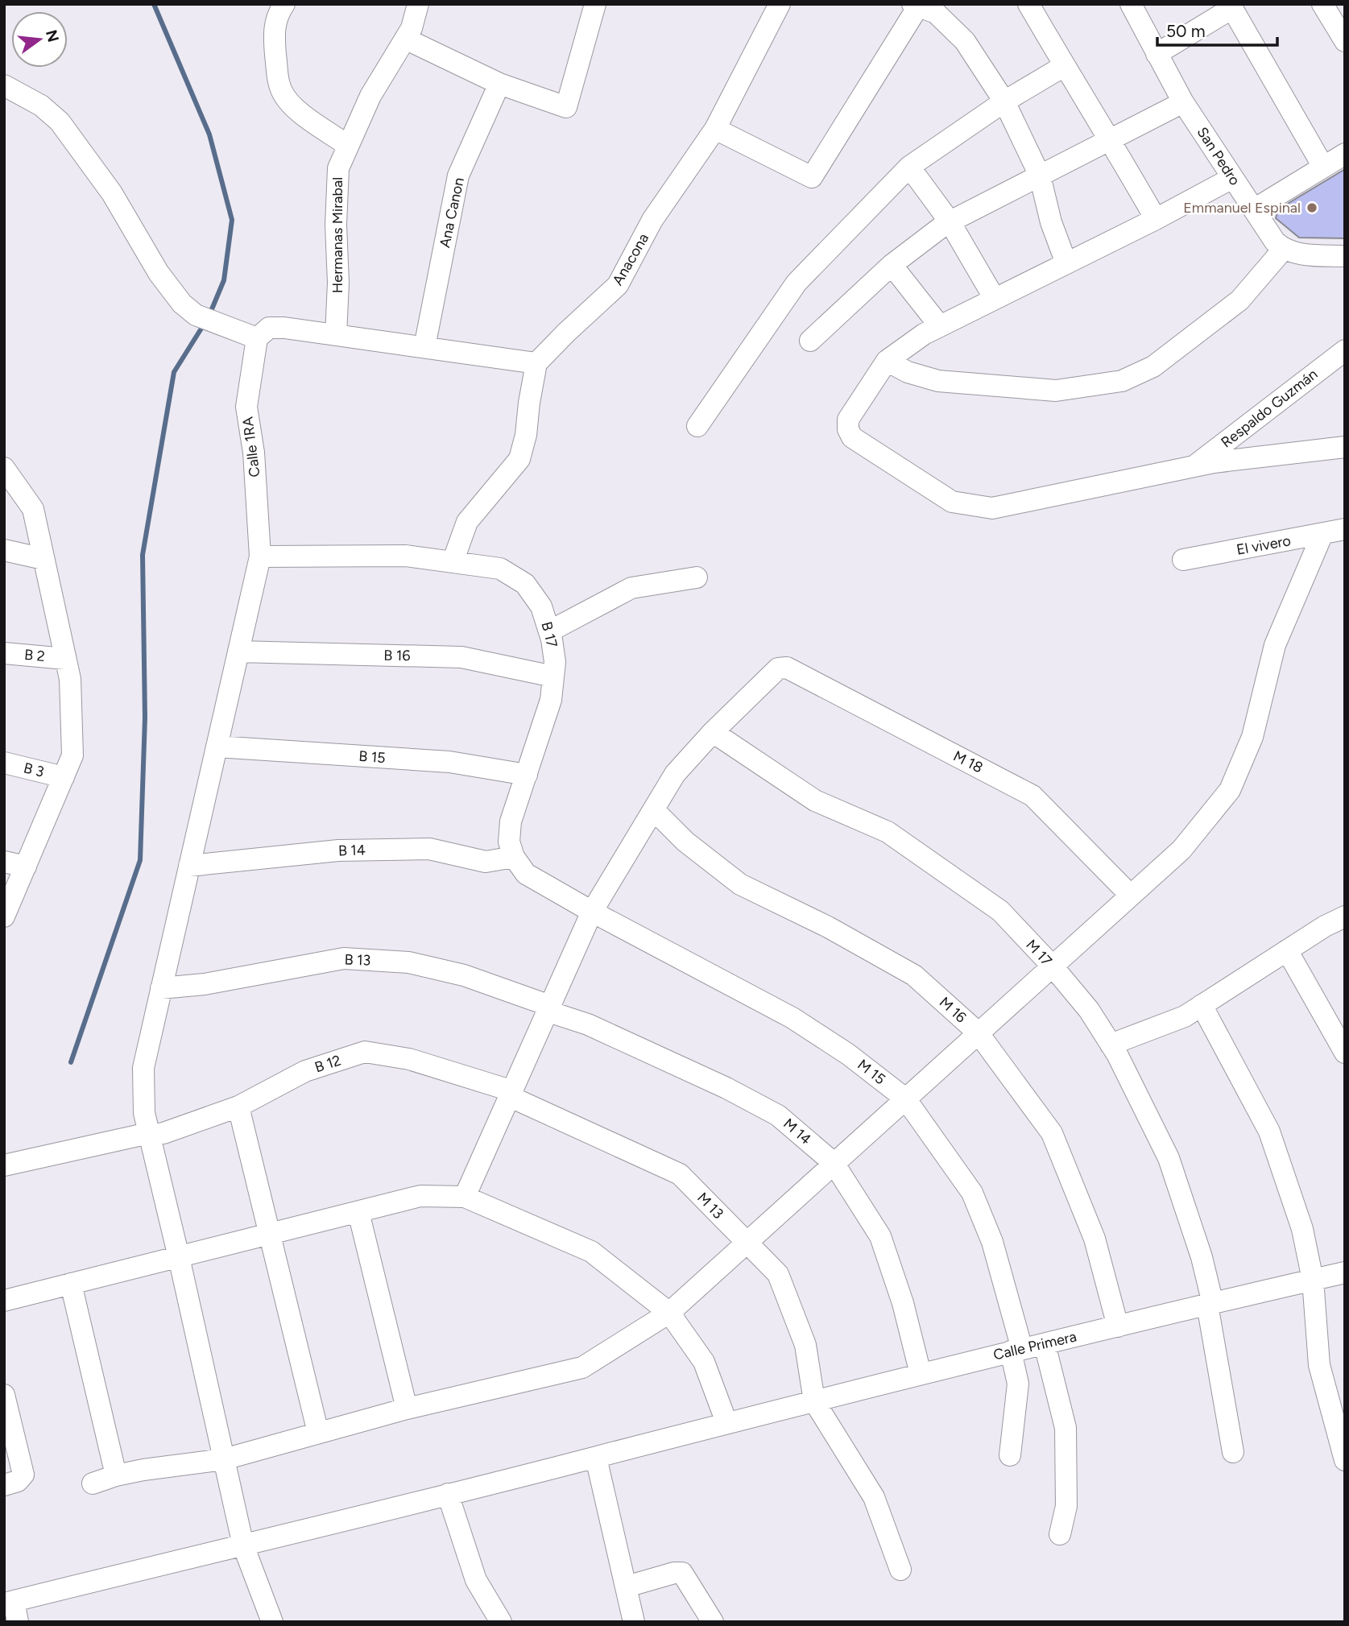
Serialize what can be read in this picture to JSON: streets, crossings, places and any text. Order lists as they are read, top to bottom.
{
  "streets": {
    "street": [
      "San Pedro",
      "Ana Canon",
      "Hermanas Mirabal",
      "Anacona",
      "Respaldo Guzmán",
      "Calle 1RA",
      "El vivero",
      "B 17",
      "B 2",
      "B 16",
      "B 15",
      "M 18",
      "B 3",
      "B 14",
      "M 17",
      "B 13",
      "M 16",
      "B 12",
      "M 15",
      "M 14",
      "M 13",
      "Calle Primera"
    ]
  },
  "crossings": [
    ["Calle 1RA", "B 17"],
    ["Calle 1RA", "B 16"],
    ["Calle 1RA", "B 15"],
    ["Calle 1RA", "B 14"],
    ["Calle 1RA", "B 13"],
    ["Calle 1RA", "B 12"],
    ["Calle 1RA", "Calle Primera"],
    ["B 17", "B 16"],
    ["B 17", "B 15"],
    ["B 17", "B 14"],
    ["M 18", "M 17"],
    ["M 17", "Calle Primera"],
    ["B 13", "M 14"],
    ["M 16", "Calle Primera"],
    ["B 12", "M 13"],
    ["M 15", "Calle Primera"],
    ["M 14", "Calle Primera"],
    ["M 13", "Calle Primera"]
  ],
  "places": ["Emmanuel Espinal"],
  "scale_bar": "50 m",
  "north": "right"
}
